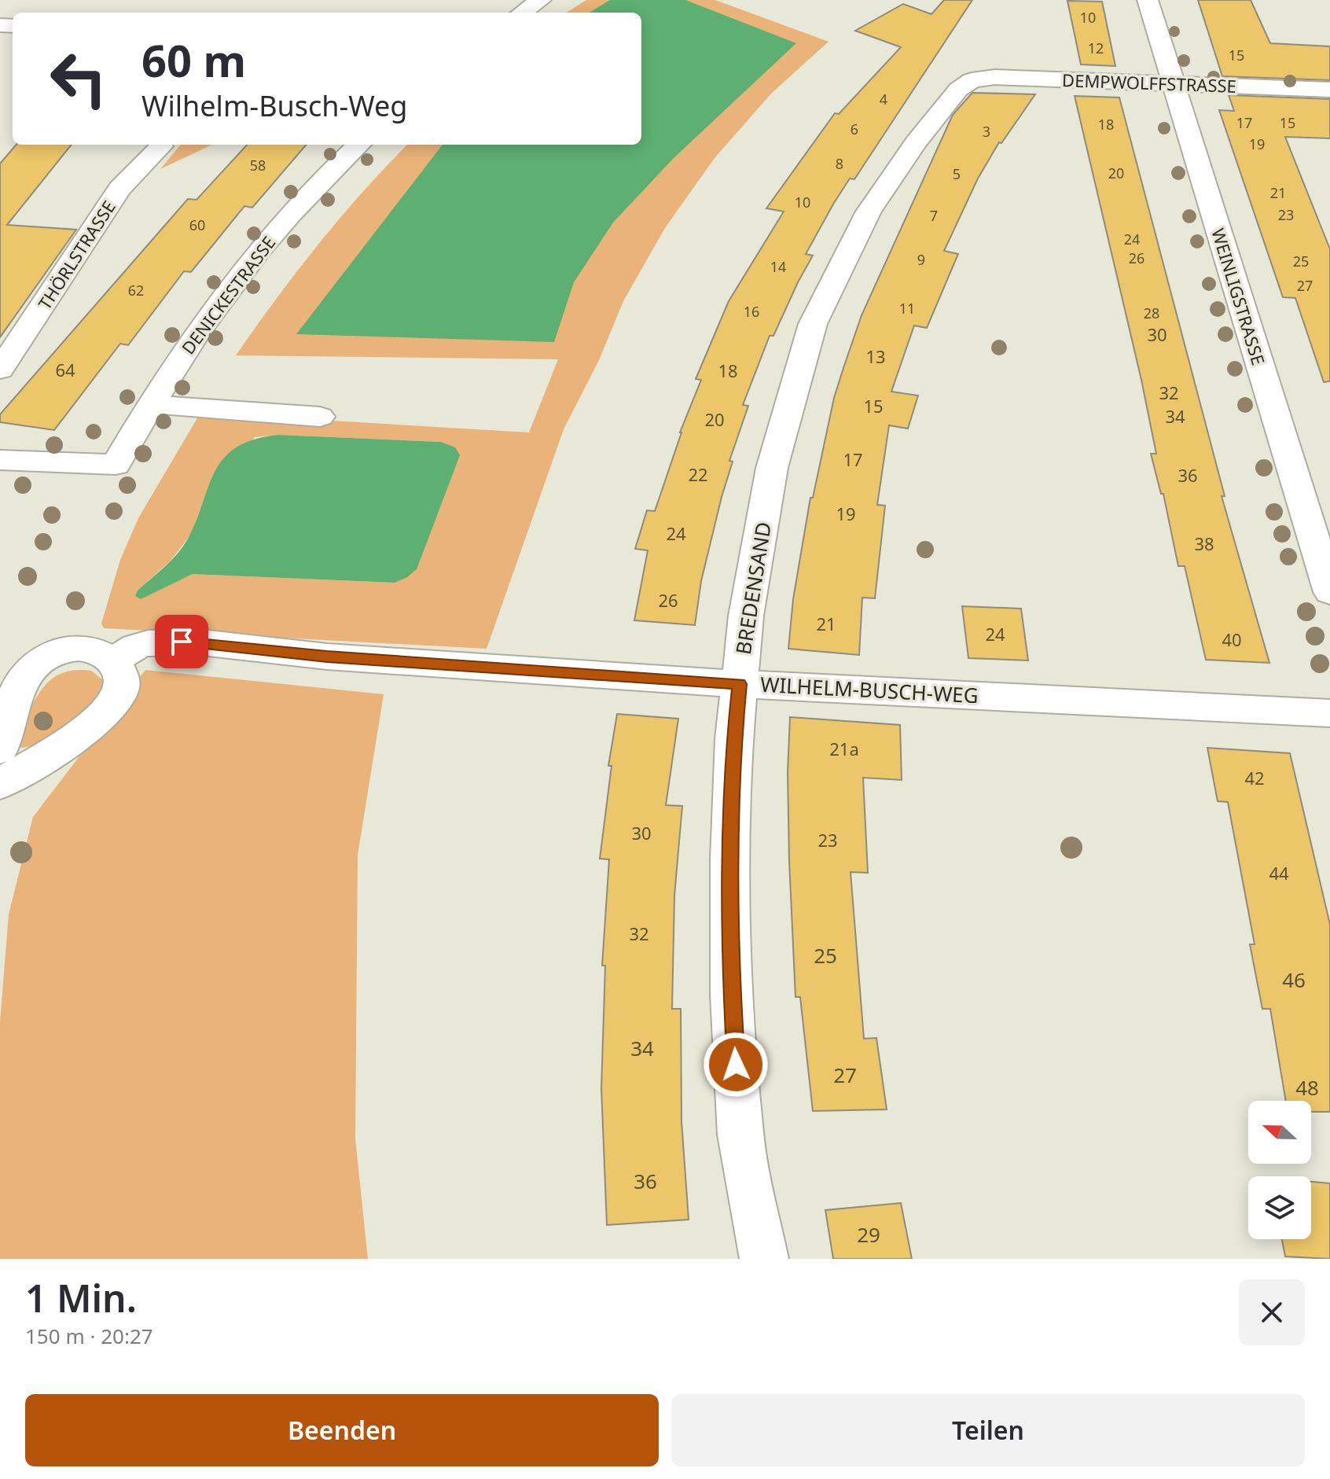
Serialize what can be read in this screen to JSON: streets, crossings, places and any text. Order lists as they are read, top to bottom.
{
  "streets": {
    "street": [
      "DEMPWOLFFSTRASSE",
      "THÖRLSTRASSE",
      "DENICKESTRASSE",
      "WEINLIGSTRASSE",
      "BREDENSAND",
      "WILHELM-BUSCH-WEG"
    ]
  },
  "crossings": [
    ["DEMPWOLFFSTRASSE", "WEINLIGSTRASSE"],
    ["DEMPWOLFFSTRASSE", "BREDENSAND"],
    ["BREDENSAND", "WILHELM-BUSCH-WEG"]
  ],
  "house_numbers": [
    "10",
    "12",
    "15",
    "4",
    "17",
    "15",
    "18",
    "6",
    "3",
    "19",
    "8",
    "58",
    "20",
    "5",
    "21",
    "10",
    "23",
    "7",
    "60",
    "24",
    "26",
    "9",
    "25",
    "14",
    "27",
    "62",
    "11",
    "16",
    "28",
    "30",
    "13",
    "64",
    "18",
    "32",
    "15",
    "34",
    "20",
    "17",
    "22",
    "36",
    "19",
    "24",
    "38",
    "26",
    "21",
    "24",
    "40",
    "21a",
    "42",
    "30",
    "23",
    "44",
    "32",
    "25",
    "46",
    "34",
    "27",
    "48",
    "36",
    "29"
  ],
  "north": "left",
  "page": {
    "turn": ["60 m", "Wilhelm-Busch-Weg"],
    "heading": ["1 Min.", "150 m · 20:27"],
    "buttons": ["Beenden", "Teilen"]
  }
}
